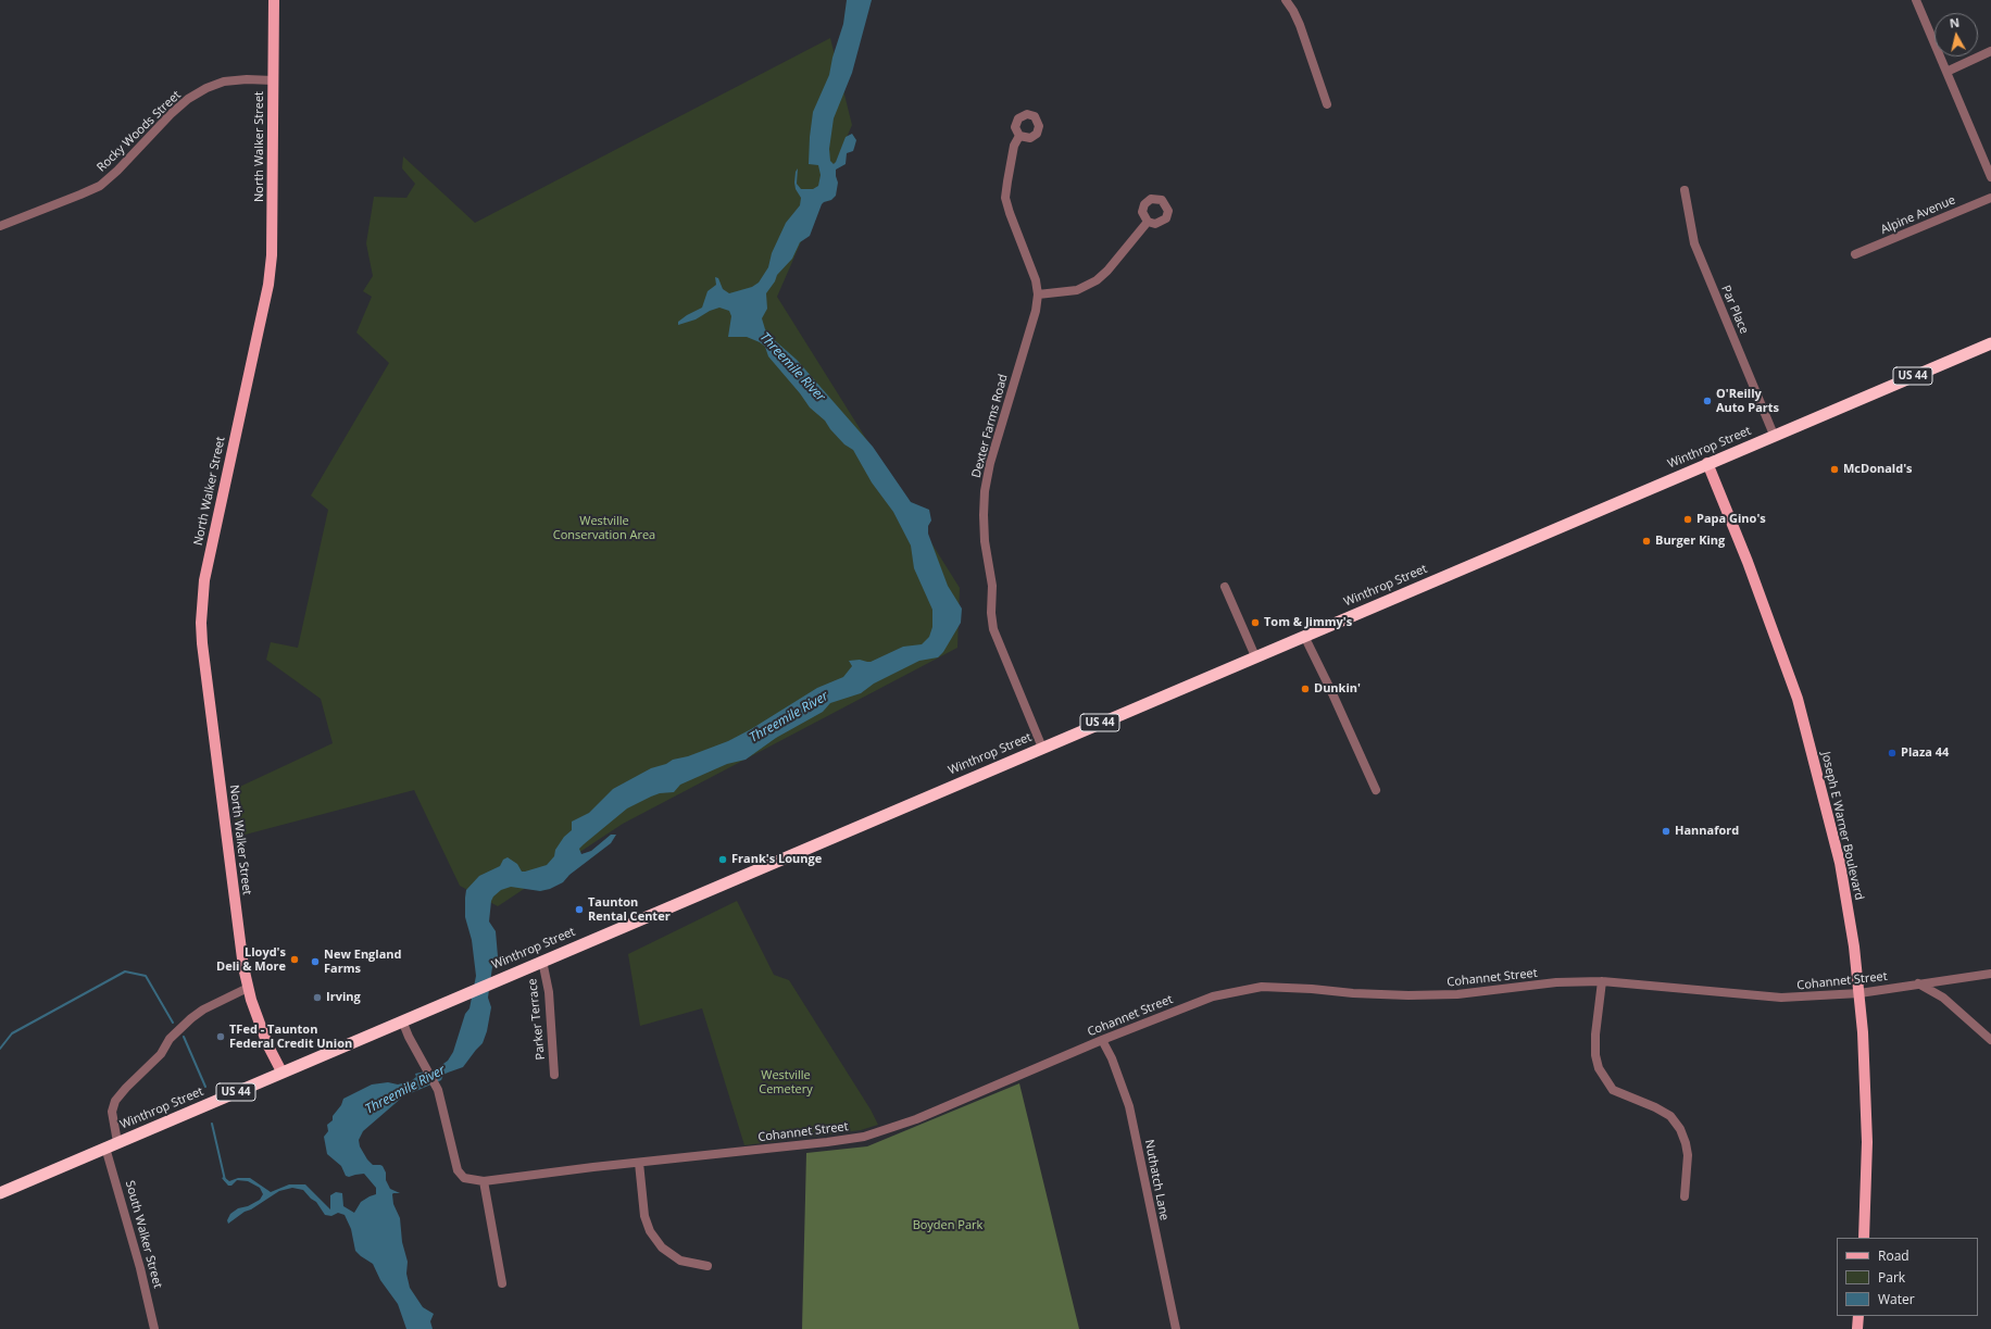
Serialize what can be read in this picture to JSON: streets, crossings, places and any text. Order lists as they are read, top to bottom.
{
  "streets": {
    "highway": ["US 44", "Winthrop Street"],
    "main road": ["North Walker Street", "Joseph E Warner Boulevard"],
    "street": [
      "Rocky Woods Street",
      "Alpine Avenue",
      "Par Place",
      "Dexter Farms Road",
      "Cohannet Street",
      "Parker Terrace",
      "Nuthatch Lane",
      "South Walker Street"
    ]
  },
  "crossings": [
    ["Rocky Woods Street", "North Walker Street"],
    ["North Walker Street", "Winthrop Street"],
    ["Par Place", "Winthrop Street"],
    ["Dexter Farms Road", "Winthrop Street"],
    ["Winthrop Street", "Joseph E Warner Boulevard"],
    ["Winthrop Street", "Cohannet Street"],
    ["Winthrop Street", "Parker Terrace"],
    ["Winthrop Street", "South Walker Street"],
    ["Joseph E Warner Boulevard", "Cohannet Street"],
    ["Cohannet Street", "Nuthatch Lane"]
  ],
  "water": ["Threemile River"],
  "parks": ["Westville Conservation Area", "Westville Cemetery", "Boyden Park"],
  "places": [
    "O'Reilly Auto Parts",
    "McDonald's",
    "Papa Gino's",
    "Burger King",
    "Tom & Jimmy's",
    "Dunkin'",
    "Plaza 44",
    "Hannaford",
    "Frank's Lounge",
    "Taunton Rental Center",
    "Lloyd's Deli & More",
    "New England Farms",
    "Irving",
    "TFed - Taunton Federal Credit Union"
  ],
  "legend": ["Road", "Park", "Water"],
  "north": "top"
}
